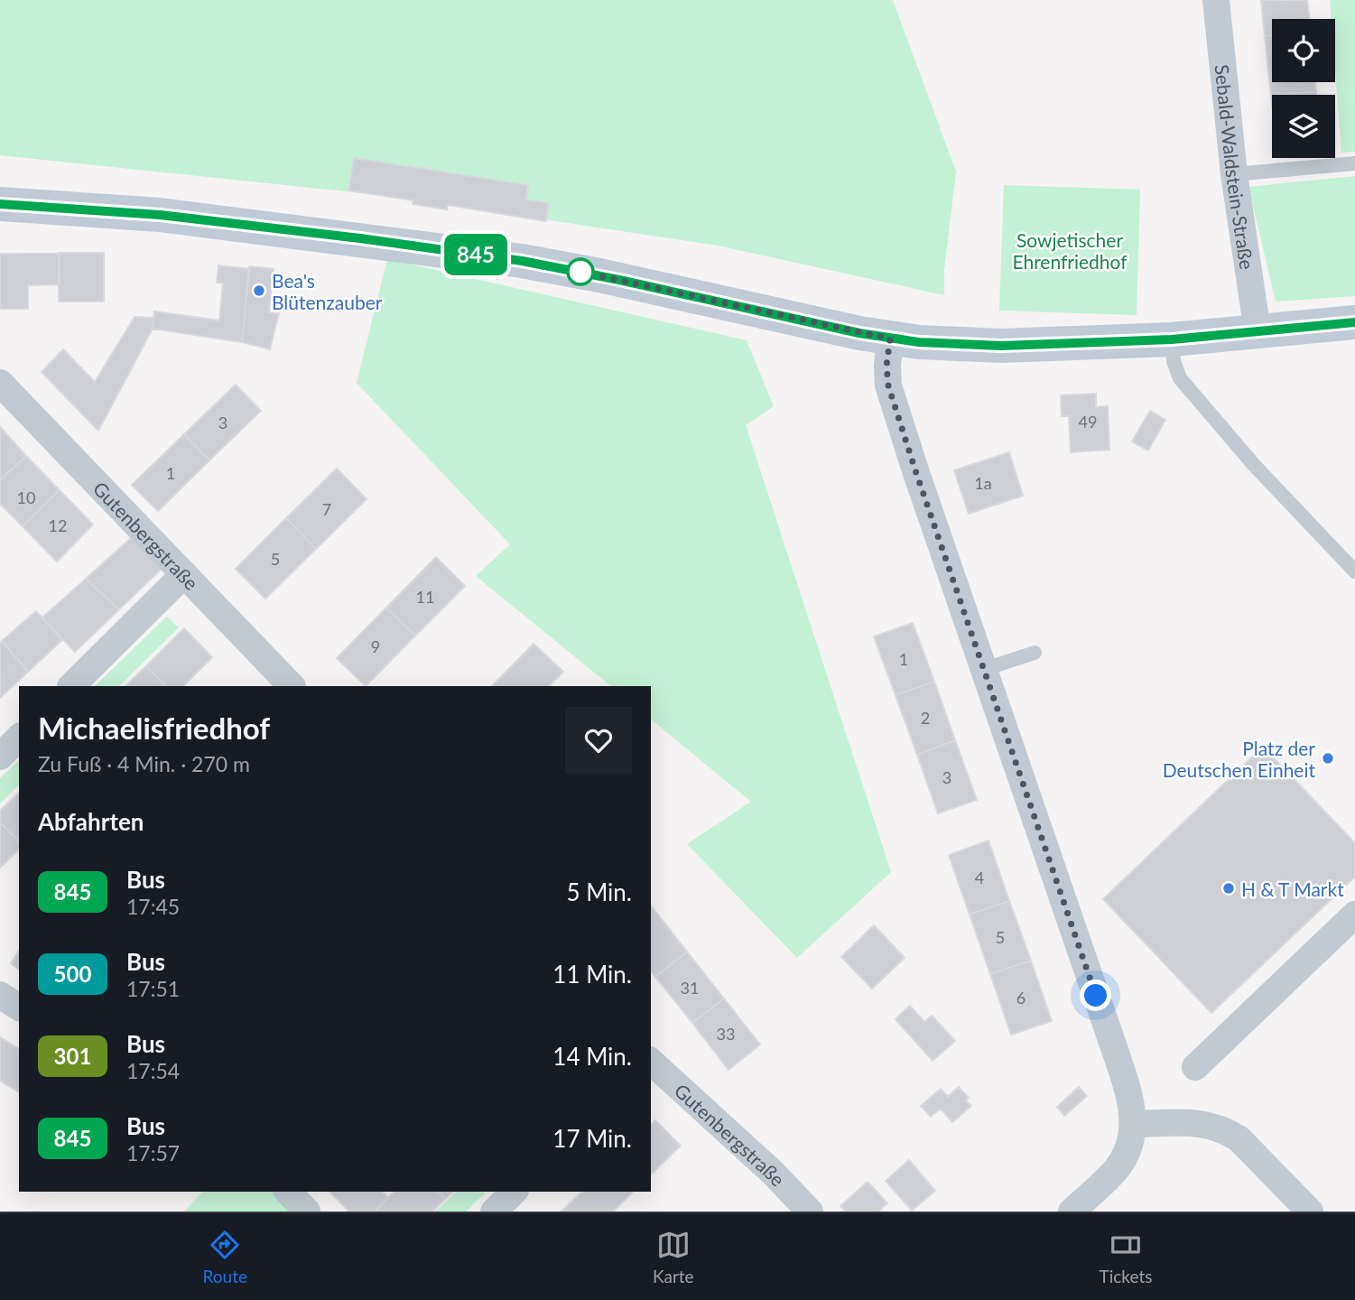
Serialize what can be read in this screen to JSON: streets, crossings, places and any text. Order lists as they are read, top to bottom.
{
  "streets": {
    "street": ["Sebald-Waldstein-Straße", "Gutenbergstraße"]
  },
  "parks": ["Sowjetischer Ehrenfriedhof"],
  "places": ["Bea's Blütenzauber", "Platz der Deutschen Einheit", "H & T Markt"],
  "lines": ["bus line 845"],
  "house_numbers": [
    "49",
    "3",
    "1",
    "1a",
    "10",
    "7",
    "12",
    "5",
    "11",
    "9",
    "1",
    "2",
    "3",
    "4",
    "5",
    "31",
    "6",
    "33"
  ],
  "page": {
    "on_map": "845",
    "heading": [
      ["Michaelisfriedhof", "Zu Fuß · 4 Min. · 270 m"],
      "Abfahrten"
    ],
    "list": [
      {
        "mark": "845",
        "name": "Bus",
        "note": "17:45",
        "value": "5 Min."
      },
      {
        "mark": "500",
        "name": "Bus",
        "note": "17:51",
        "value": "11 Min."
      },
      {
        "mark": "301",
        "name": "Bus",
        "note": "17:54",
        "value": "14 Min."
      },
      {
        "mark": "845",
        "name": "Bus",
        "note": "17:57",
        "value": "17 Min."
      }
    ],
    "tabs": ["Route", "Karte", "Tickets"]
  }
}
